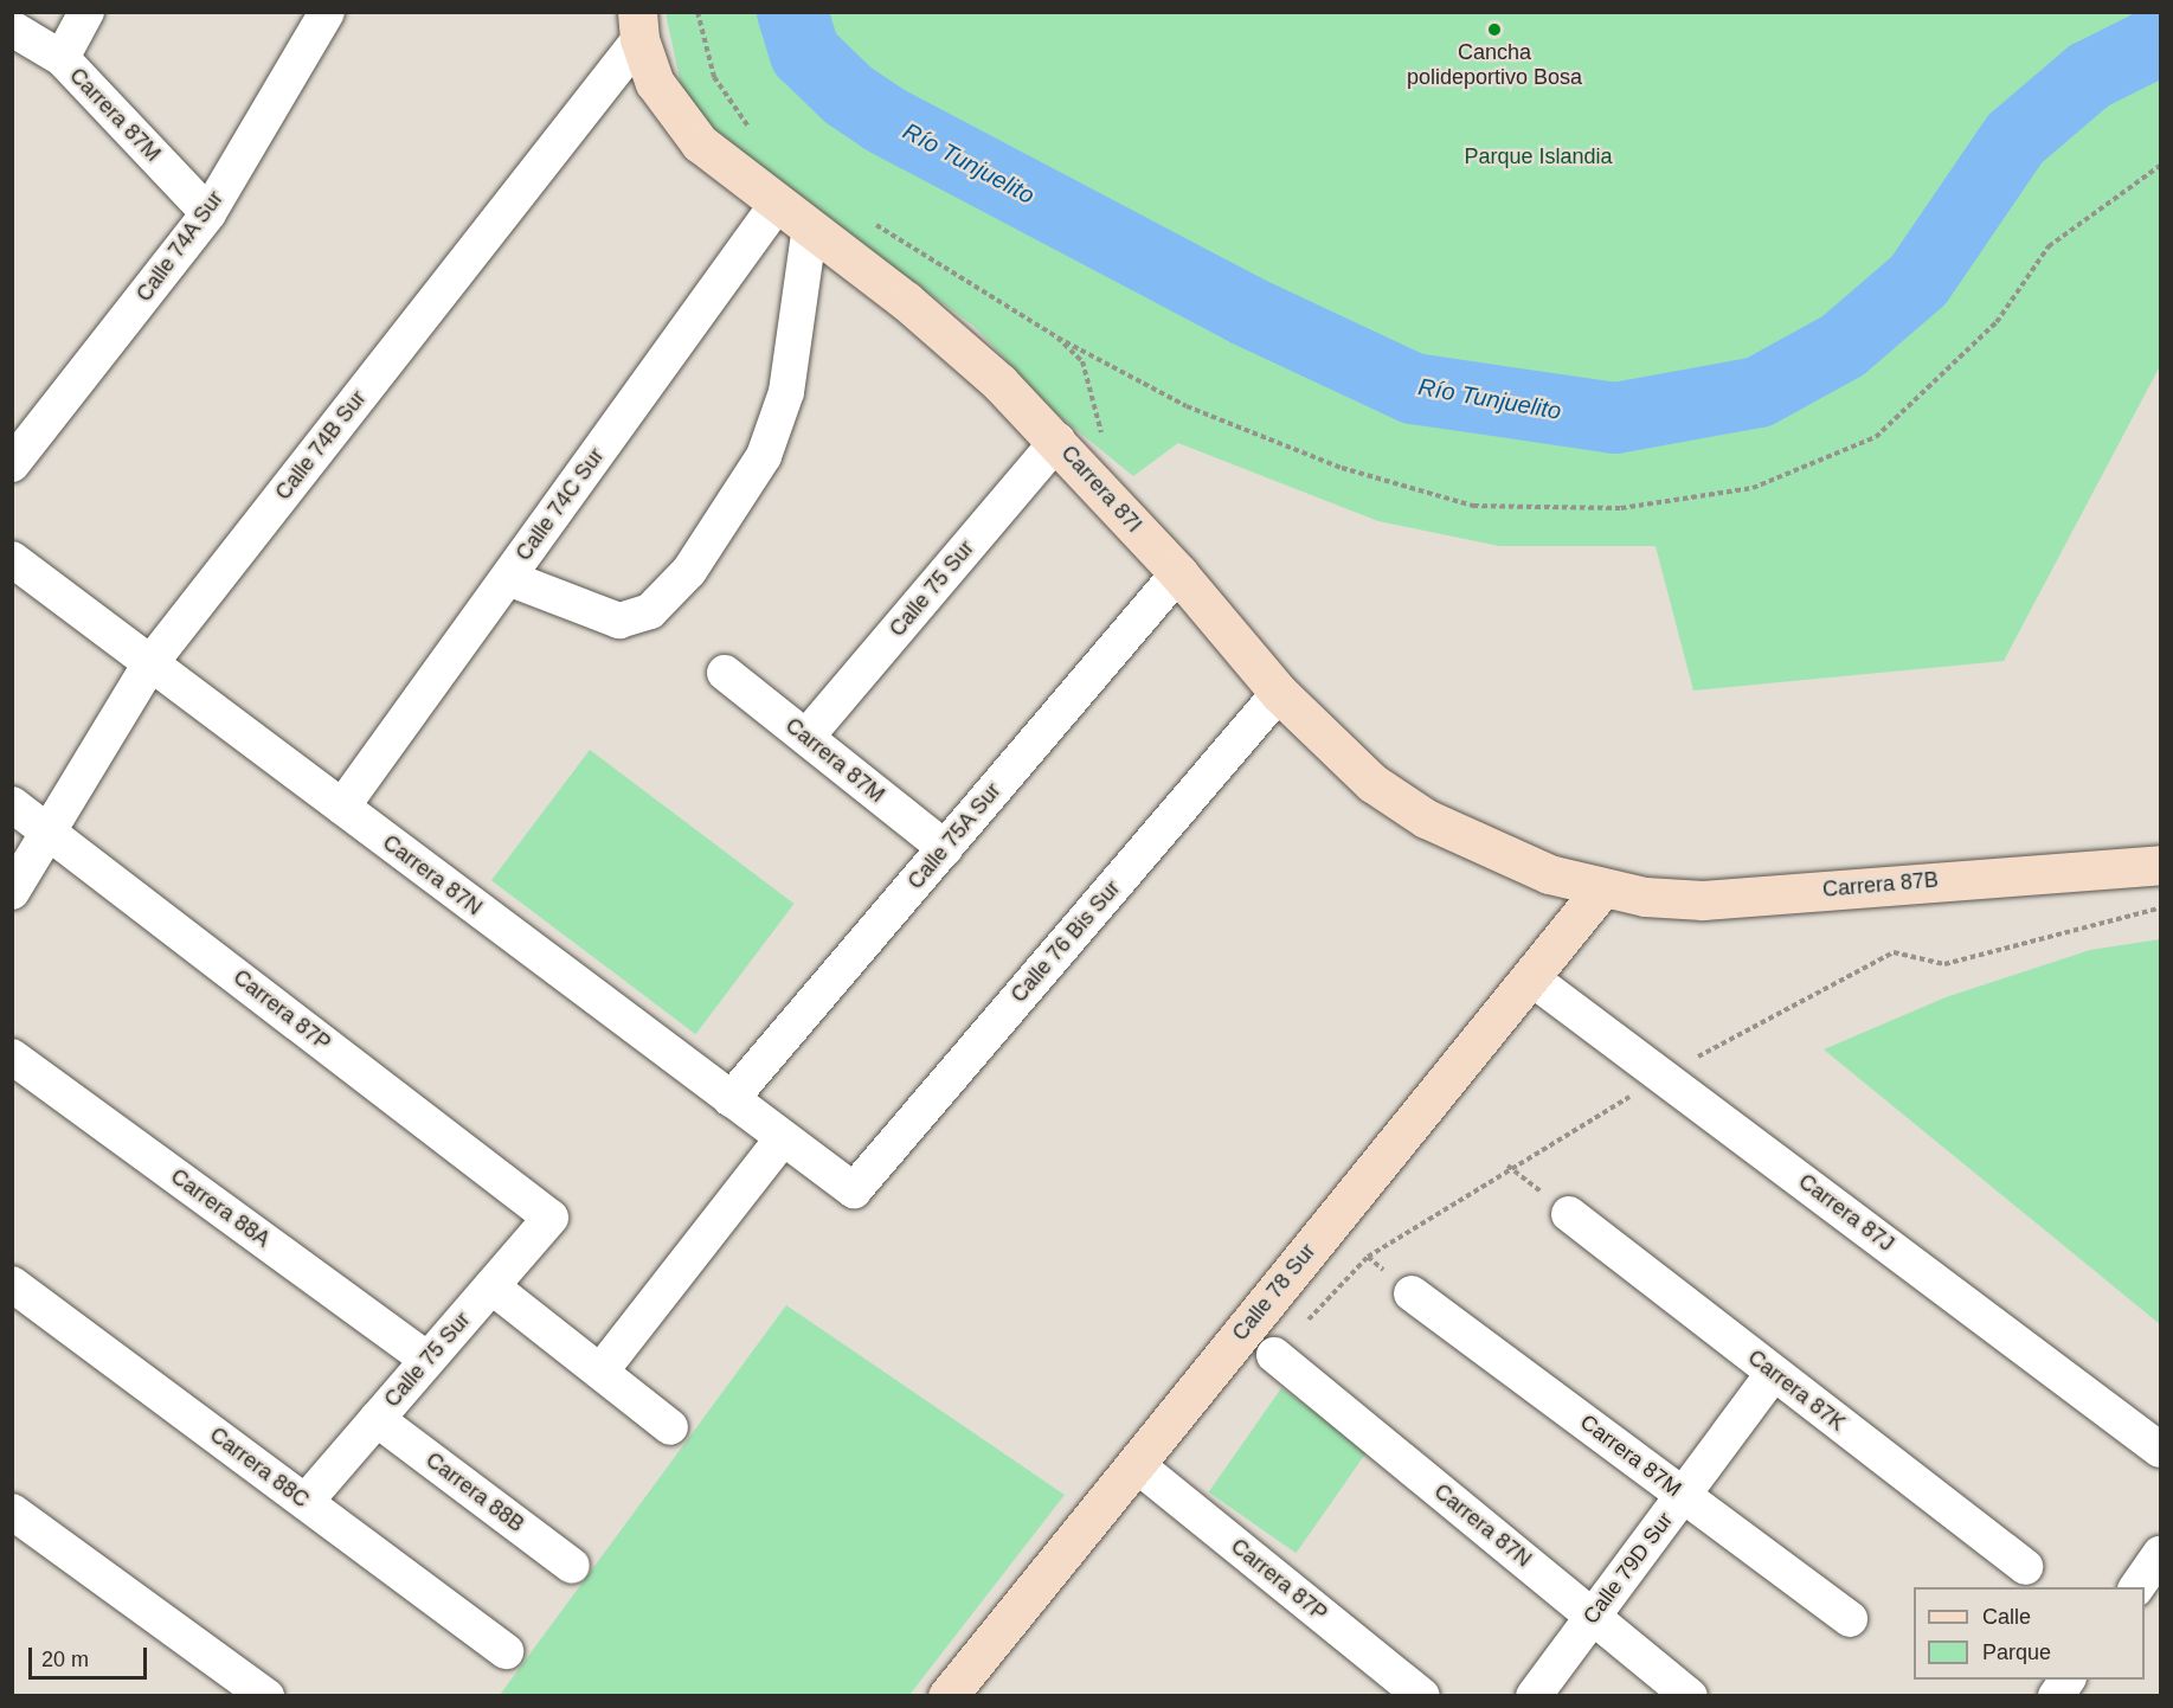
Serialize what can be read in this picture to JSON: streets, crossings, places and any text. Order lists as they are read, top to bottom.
{
  "streets": {
    "street": [
      "Carrera 87M",
      "Calle 74A Sur",
      "Calle 74B Sur",
      "Carrera 87I",
      "Calle 74C Sur",
      "Calle 75 Sur",
      "Calle 75A Sur",
      "Carrera 87N",
      "Carrera 87B",
      "Calle 76 Bis Sur",
      "Carrera 87P",
      "Carrera 88A",
      "Carrera 87J",
      "Calle 78 Sur",
      "Carrera 87K",
      "Carrera 88C",
      "Carrera 88B",
      "Calle 79D Sur"
    ]
  },
  "crossings": [
    ["Carrera 87M", "Calle 74A Sur"],
    ["Carrera 87M", "Calle 75 Sur"],
    ["Carrera 87M", "Calle 75A Sur"],
    ["Carrera 87M", "Calle 79D Sur"],
    ["Calle 74B Sur", "Carrera 87I"],
    ["Calle 74B Sur", "Carrera 87N"],
    ["Calle 74B Sur", "Carrera 87P"],
    ["Carrera 87I", "Calle 74C Sur"],
    ["Carrera 87I", "Calle 75 Sur"],
    ["Carrera 87I", "Calle 75A Sur"],
    ["Carrera 87I", "Carrera 87B"],
    ["Carrera 87I", "Calle 76 Bis Sur"],
    ["Carrera 87I", "Calle 78 Sur"],
    ["Calle 74C Sur", "Carrera 87N"],
    ["Calle 75 Sur", "Carrera 87P"],
    ["Calle 75 Sur", "Carrera 88A"],
    ["Calle 75 Sur", "Carrera 88C"],
    ["Calle 75 Sur", "Carrera 88B"],
    ["Calle 75A Sur", "Carrera 87N"],
    ["Carrera 87N", "Calle 76 Bis Sur"],
    ["Carrera 87N", "Calle 79D Sur"],
    ["Carrera 87B", "Calle 78 Sur"],
    ["Carrera 87P", "Calle 78 Sur"],
    ["Carrera 87J", "Calle 78 Sur"],
    ["Carrera 87K", "Calle 79D Sur"]
  ],
  "water": ["Río Tunjuelito"],
  "parks": ["Parque Islandia"],
  "places": ["Cancha polideportivo Bosa"],
  "legend": ["Calle", "Parque"],
  "scale_bar": "20 m"
}
